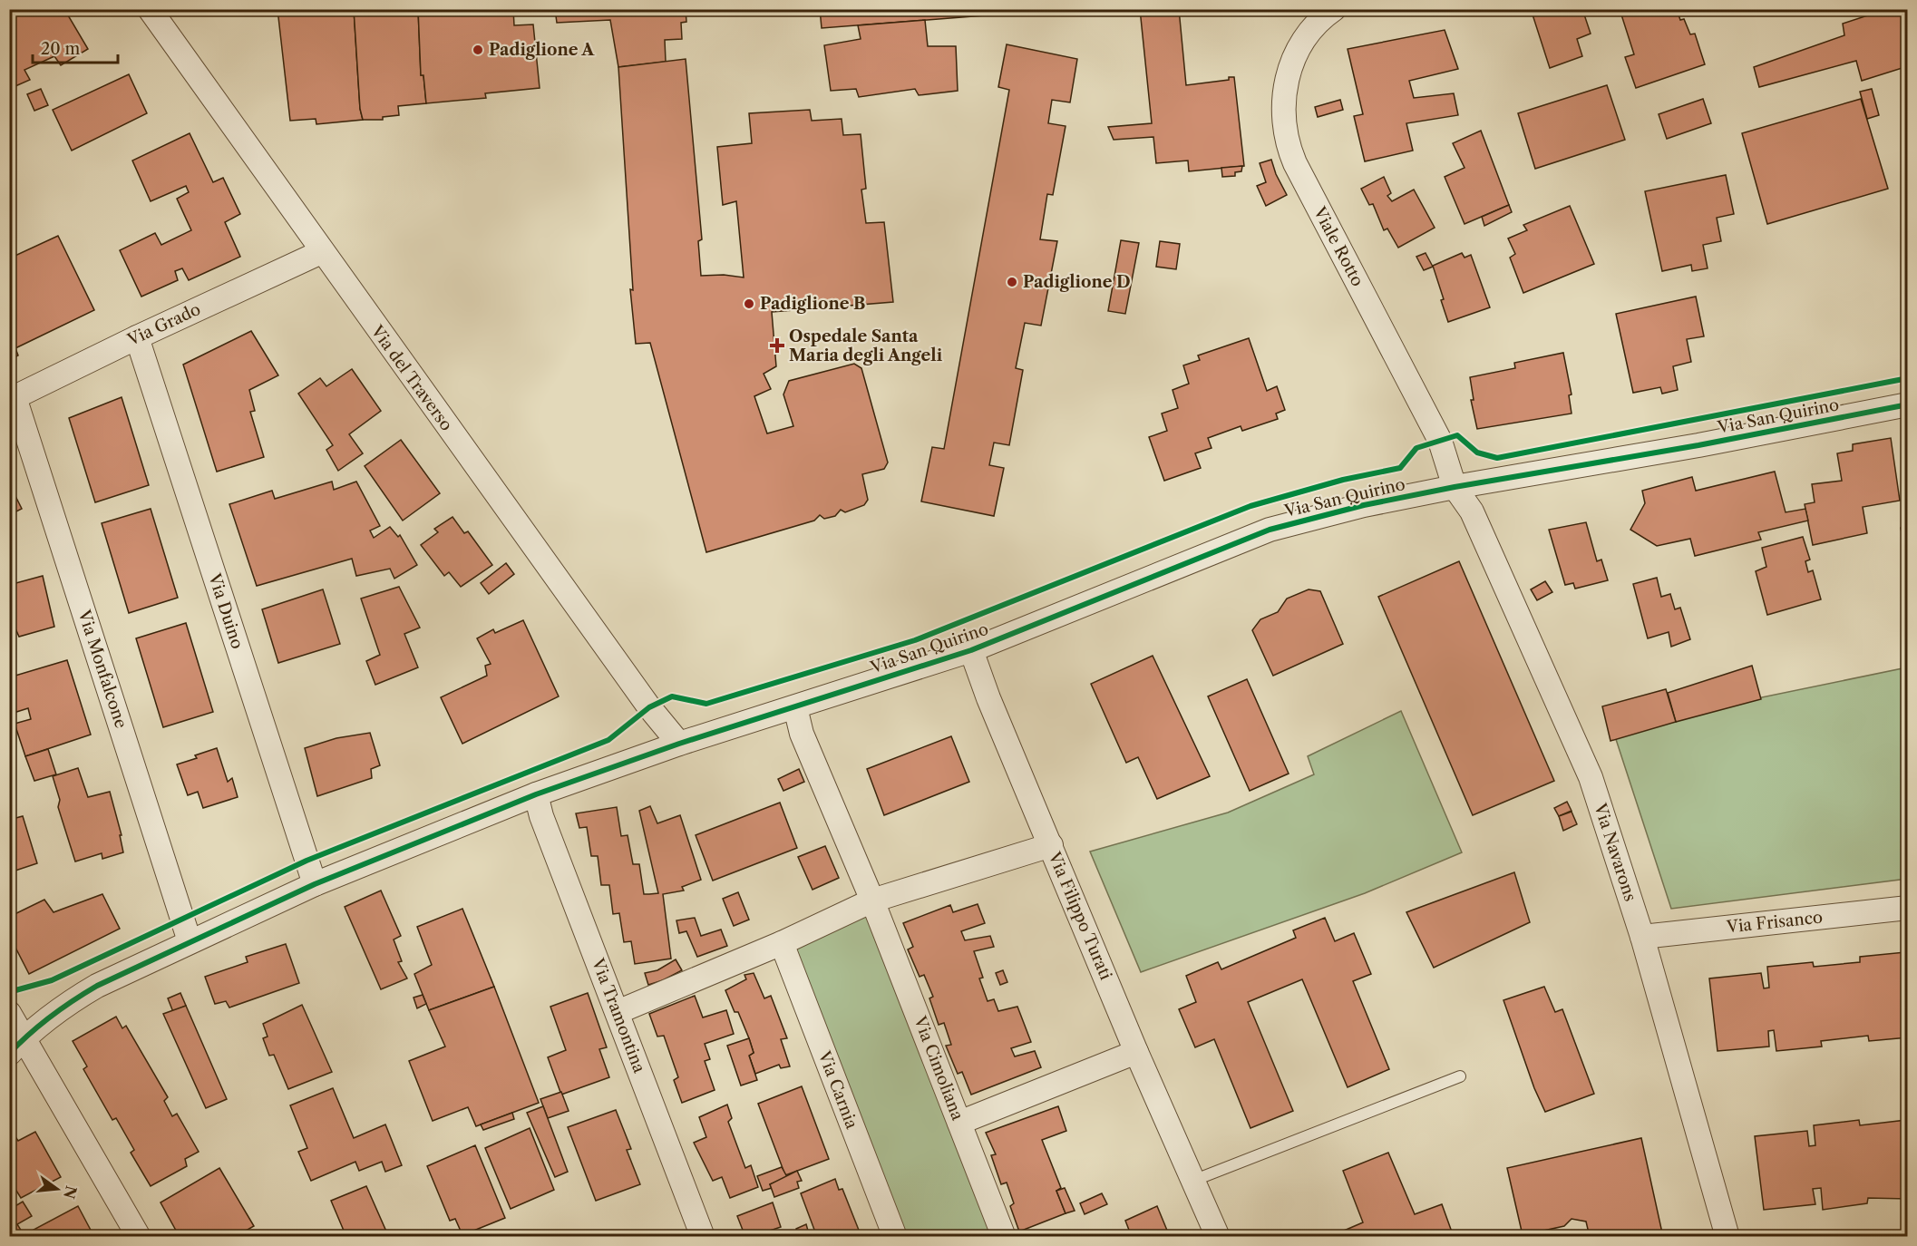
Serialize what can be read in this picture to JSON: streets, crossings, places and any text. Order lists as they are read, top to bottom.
{
  "streets": {
    "street": [
      "Viale Rotto",
      "Via Grado",
      "Via del Traverso",
      "Via San Quirino",
      "Via Duino",
      "Via Monfalcone",
      "Via Navarons",
      "Via Filippo Turati",
      "Via Frisanco",
      "Via Tramontina",
      "Via Cimoliana",
      "Via Carnia"
    ]
  },
  "crossings": [
    ["Viale Rotto", "Via San Quirino"],
    ["Viale Rotto", "Via Navarons"],
    ["Via Grado", "Via del Traverso"],
    ["Via Grado", "Via Duino"],
    ["Via Grado", "Via Monfalcone"],
    ["Via del Traverso", "Via San Quirino"],
    ["Via San Quirino", "Via Duino"],
    ["Via San Quirino", "Via Monfalcone"],
    ["Via San Quirino", "Via Navarons"],
    ["Via San Quirino", "Via Filippo Turati"],
    ["Via San Quirino", "Via Tramontina"],
    ["Via San Quirino", "Via Cimoliana"],
    ["Via Navarons", "Via Frisanco"]
  ],
  "places": {
    "other": ["Padiglione A", "Padiglione D", "Padiglione B"],
    "health": ["Ospedale Santa Maria degli Angeli"]
  },
  "scale_bar": "20 m",
  "north": "right"
}
